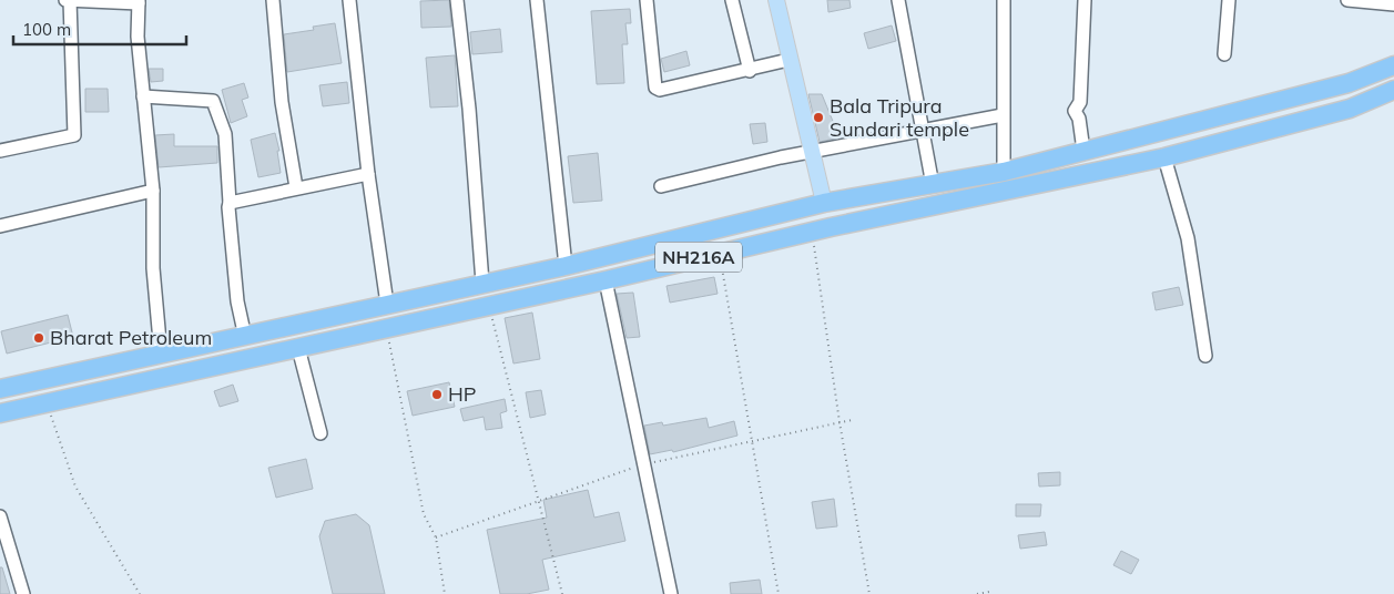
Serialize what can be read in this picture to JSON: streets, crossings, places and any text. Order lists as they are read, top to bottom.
{
  "streets": {
    "highway": ["NH216A"]
  },
  "places": ["Bala Tripura Sundari temple", "Bharat Petroleum", "HP"],
  "scale_bar": "100 m"
}
